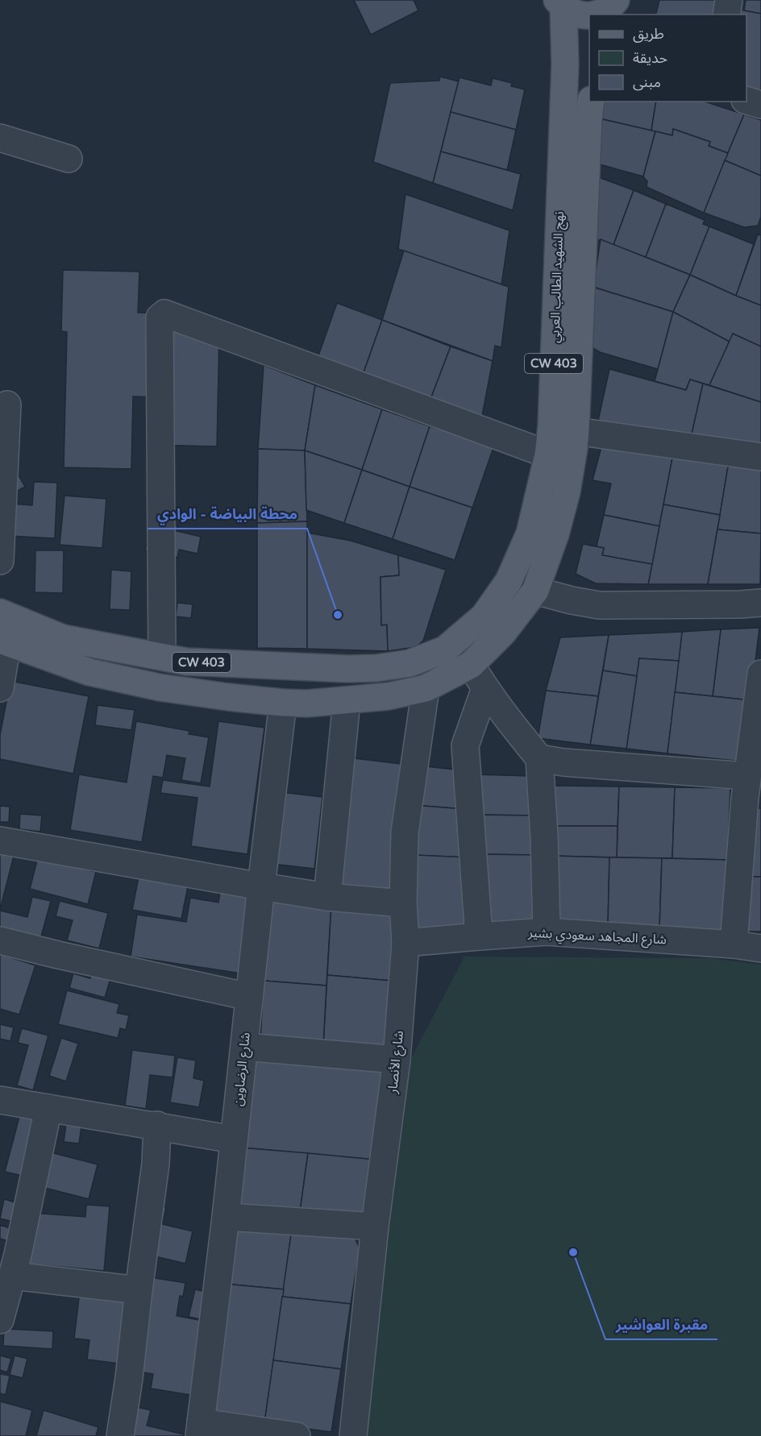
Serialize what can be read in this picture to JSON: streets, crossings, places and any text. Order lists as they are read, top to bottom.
{
  "streets": {
    "main road": ["نهج الشهيد الطالب العربي", "CW 403"],
    "street": ["شارع المجاهد سعودي بشير", "شارع الأنصار", "شارع الرضاوين"]
  },
  "crossings": [
    ["نهج الشهيد الطالب العربي", "CW 403"],
    ["نهج الشهيد الطالب العربي", "شارع الأنصار"],
    ["CW 403", "شارع الأنصار"],
    ["CW 403", "شارع الرضاوين"],
    ["شارع المجاهد سعودي بشير", "شارع الأنصار"]
  ],
  "places": ["محطة البياضة - الوادي", "مقبرة العواشير"],
  "legend": ["طريق", "حديقة", "مبنى"]
}
